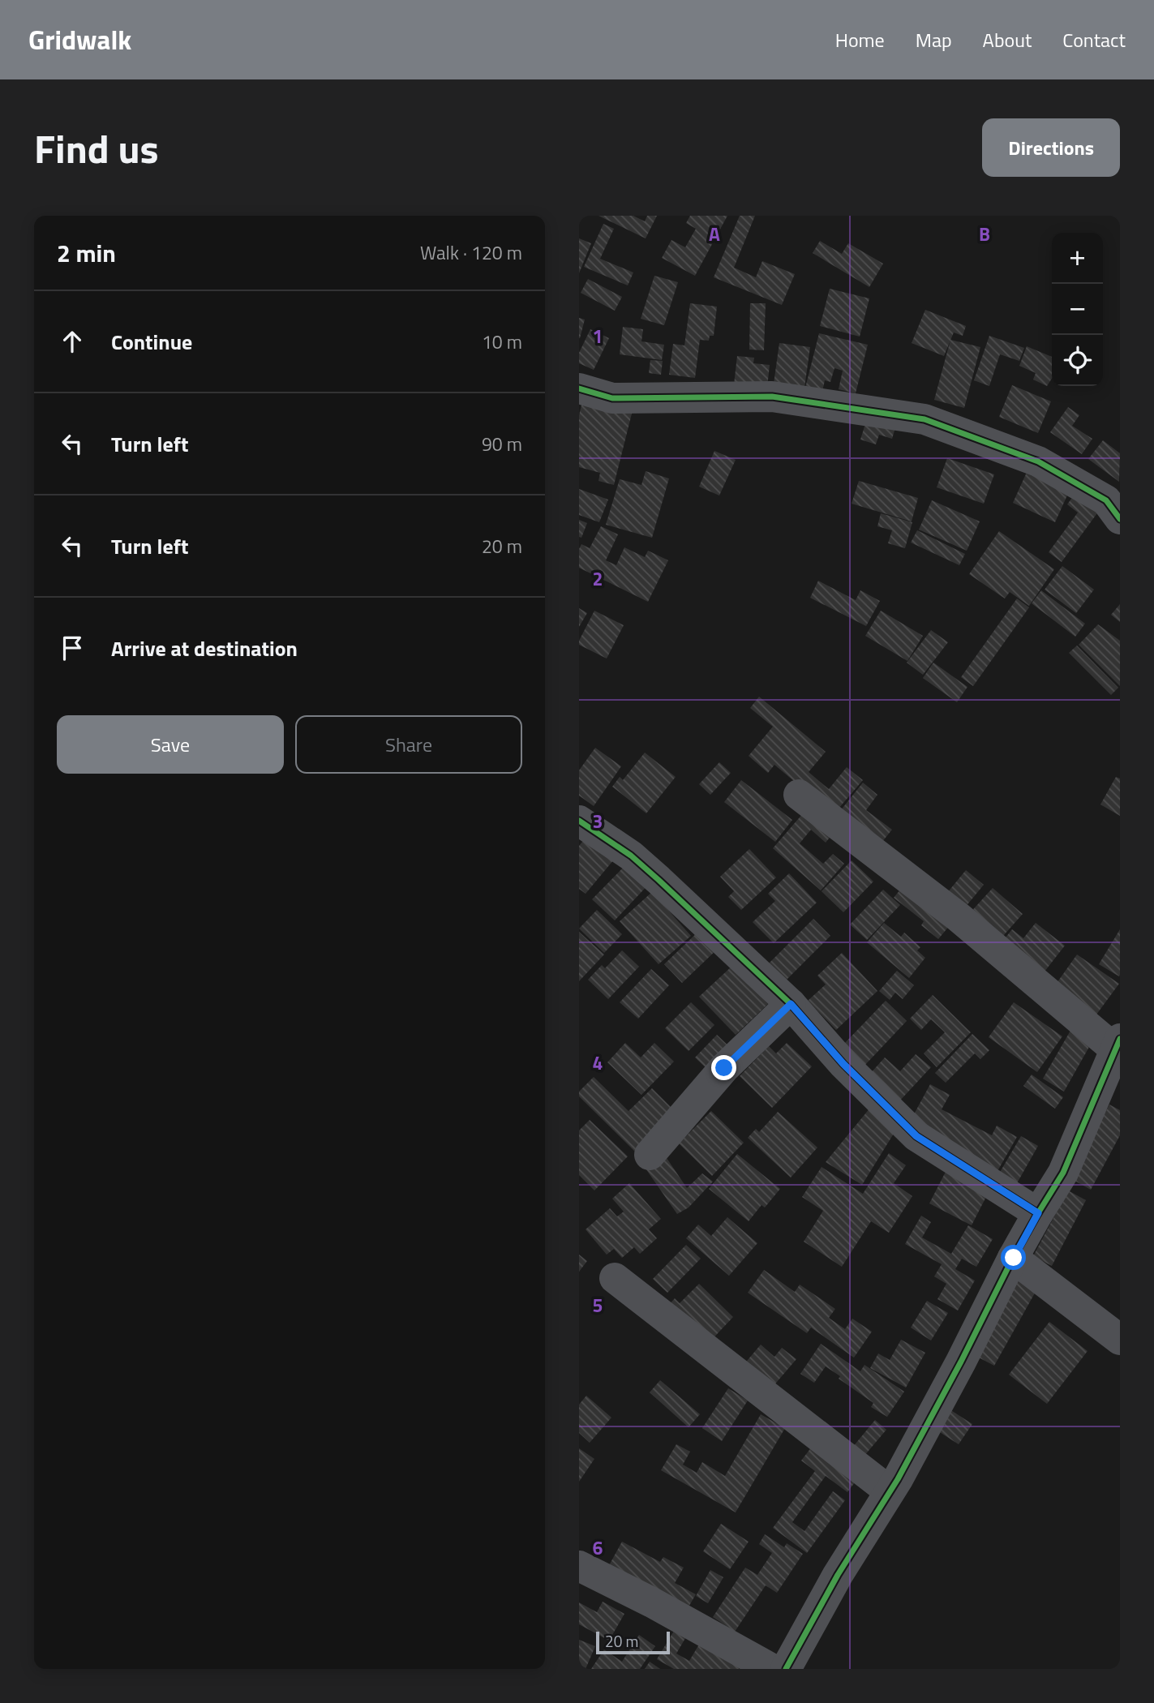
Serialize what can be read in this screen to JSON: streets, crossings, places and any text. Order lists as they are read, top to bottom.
{
  "scale_bar": "20 m",
  "page": {
    "header": "Gridwalk",
    "nav": [
      "Home",
      "Map",
      "About",
      "Contact"
    ],
    "title": "Find us",
    "buttons": [
      "Directions",
      ["Save", "Share"]
    ],
    "heading": ["2 min", "Walk · 120 m"],
    "map_buttons": ["+", "−"],
    "list": [
      ["Continue", "10 m"],
      ["Turn left", "90 m"],
      ["Turn left", "20 m"],
      "Arrive at destination"
    ],
    "scale": "20 m"
  },
  "grid": {
    "columns": ["A", "B"],
    "rows": [
      "1",
      "2",
      "3",
      "4",
      "5",
      "6"
    ]
  }
}
